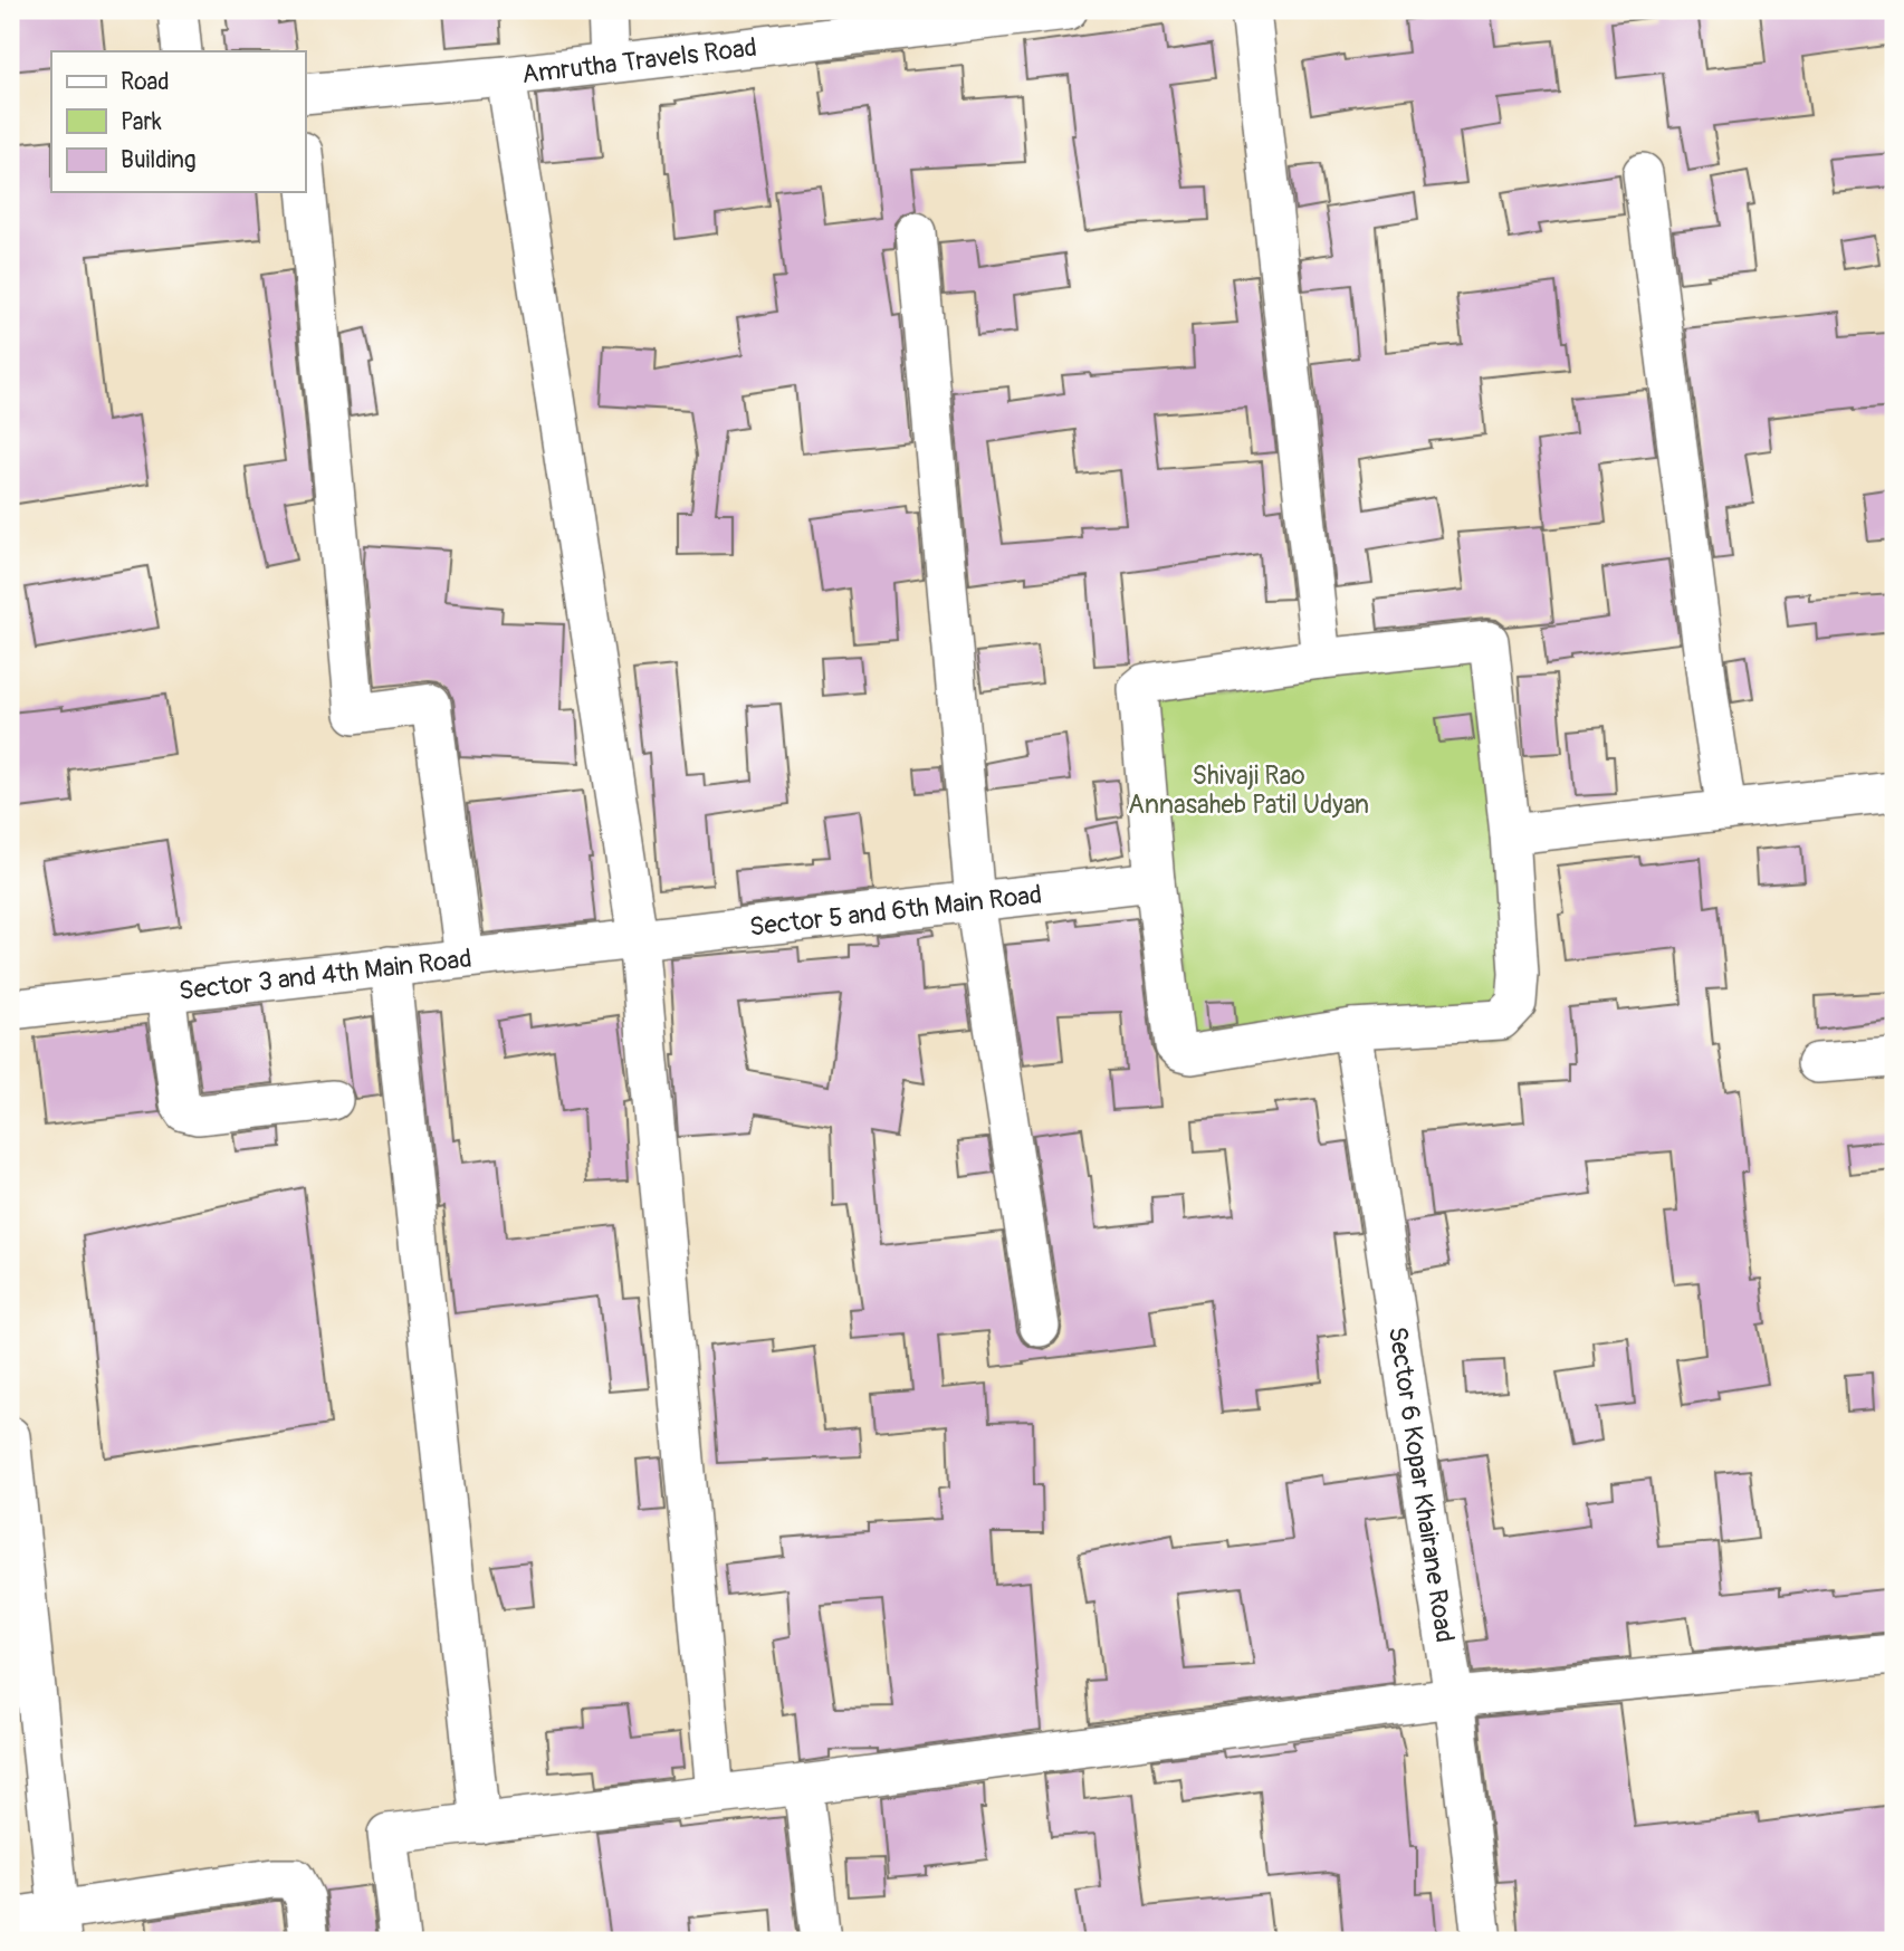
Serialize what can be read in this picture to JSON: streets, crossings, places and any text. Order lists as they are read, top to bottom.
{
  "streets": {
    "street": [
      "Amrutha Travels Road",
      "Sector 5 and 6th Main Road",
      "Sector 3 and 4th Main Road",
      "Sector 6 Kopar Khairane Road"
    ]
  },
  "crossings": [
    ["Sector 5 and 6th Main Road", "Sector 3 and 4th Main Road"]
  ],
  "parks": ["Shivaji Rao Annasaheb Patil Udyan"],
  "legend": ["Road", "Park", "Building"]
}
